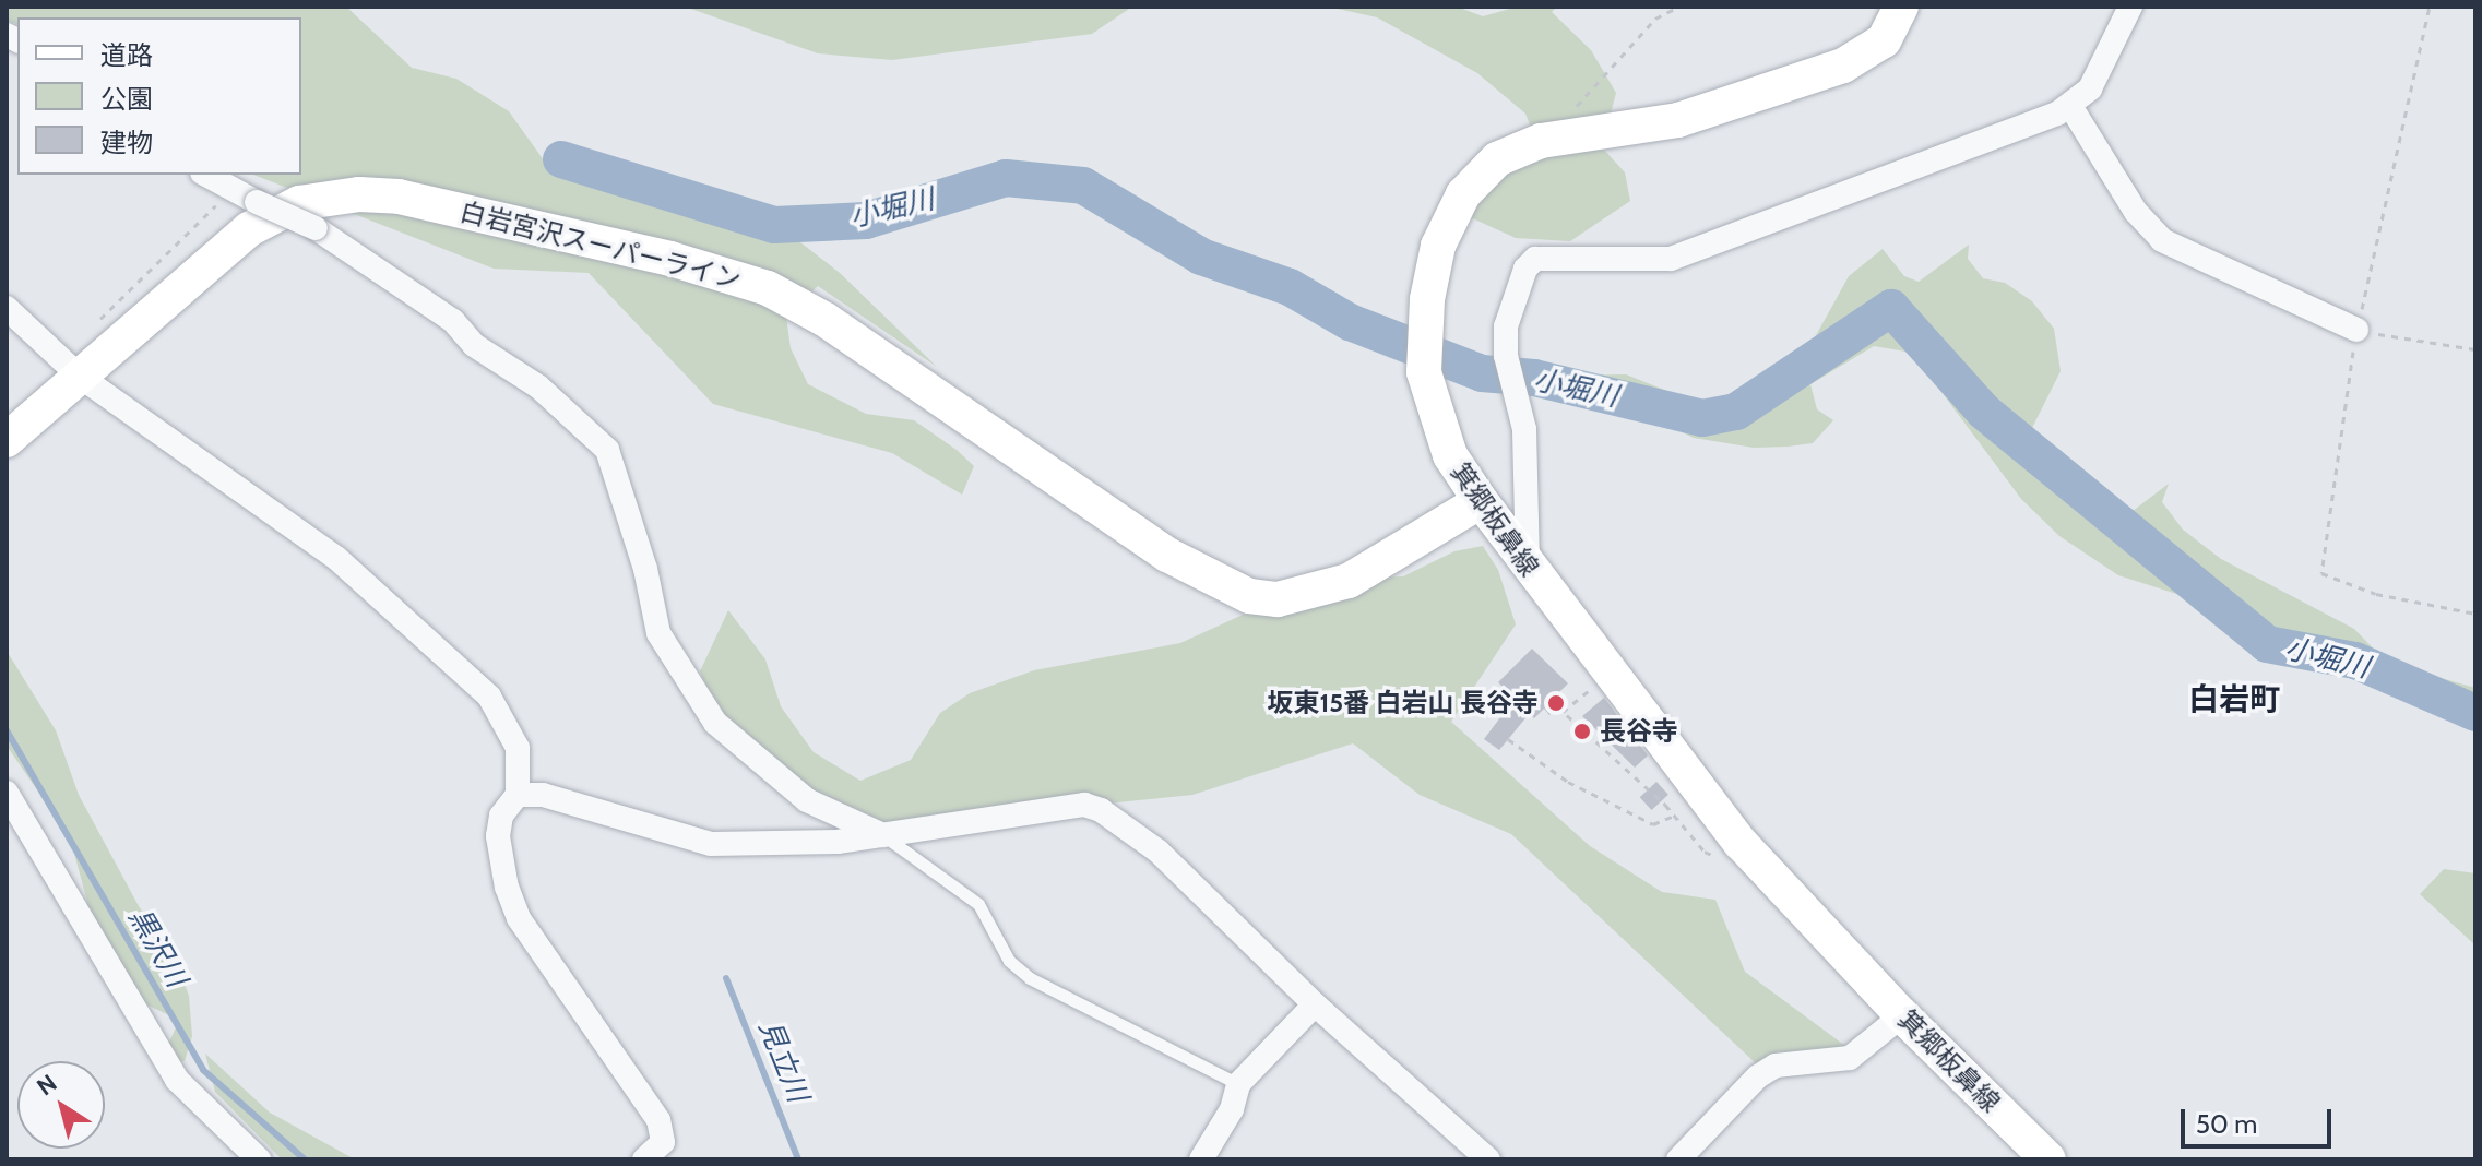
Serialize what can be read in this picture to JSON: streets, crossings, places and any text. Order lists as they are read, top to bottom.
{
  "streets": {
    "main road": ["白岩宮沢スーパーライン", "箕郷板鼻線"]
  },
  "crossings": [
    ["白岩宮沢スーパーライン", "箕郷板鼻線"]
  ],
  "districts": ["白岩町"],
  "water": ["小堀川", "黒沢川", "見立川"],
  "places": ["坂東15番 白岩山 長谷寺", "長谷寺"],
  "legend": ["道路", "公園", "建物"],
  "scale_bar": "50 m",
  "north": "top left"
}
